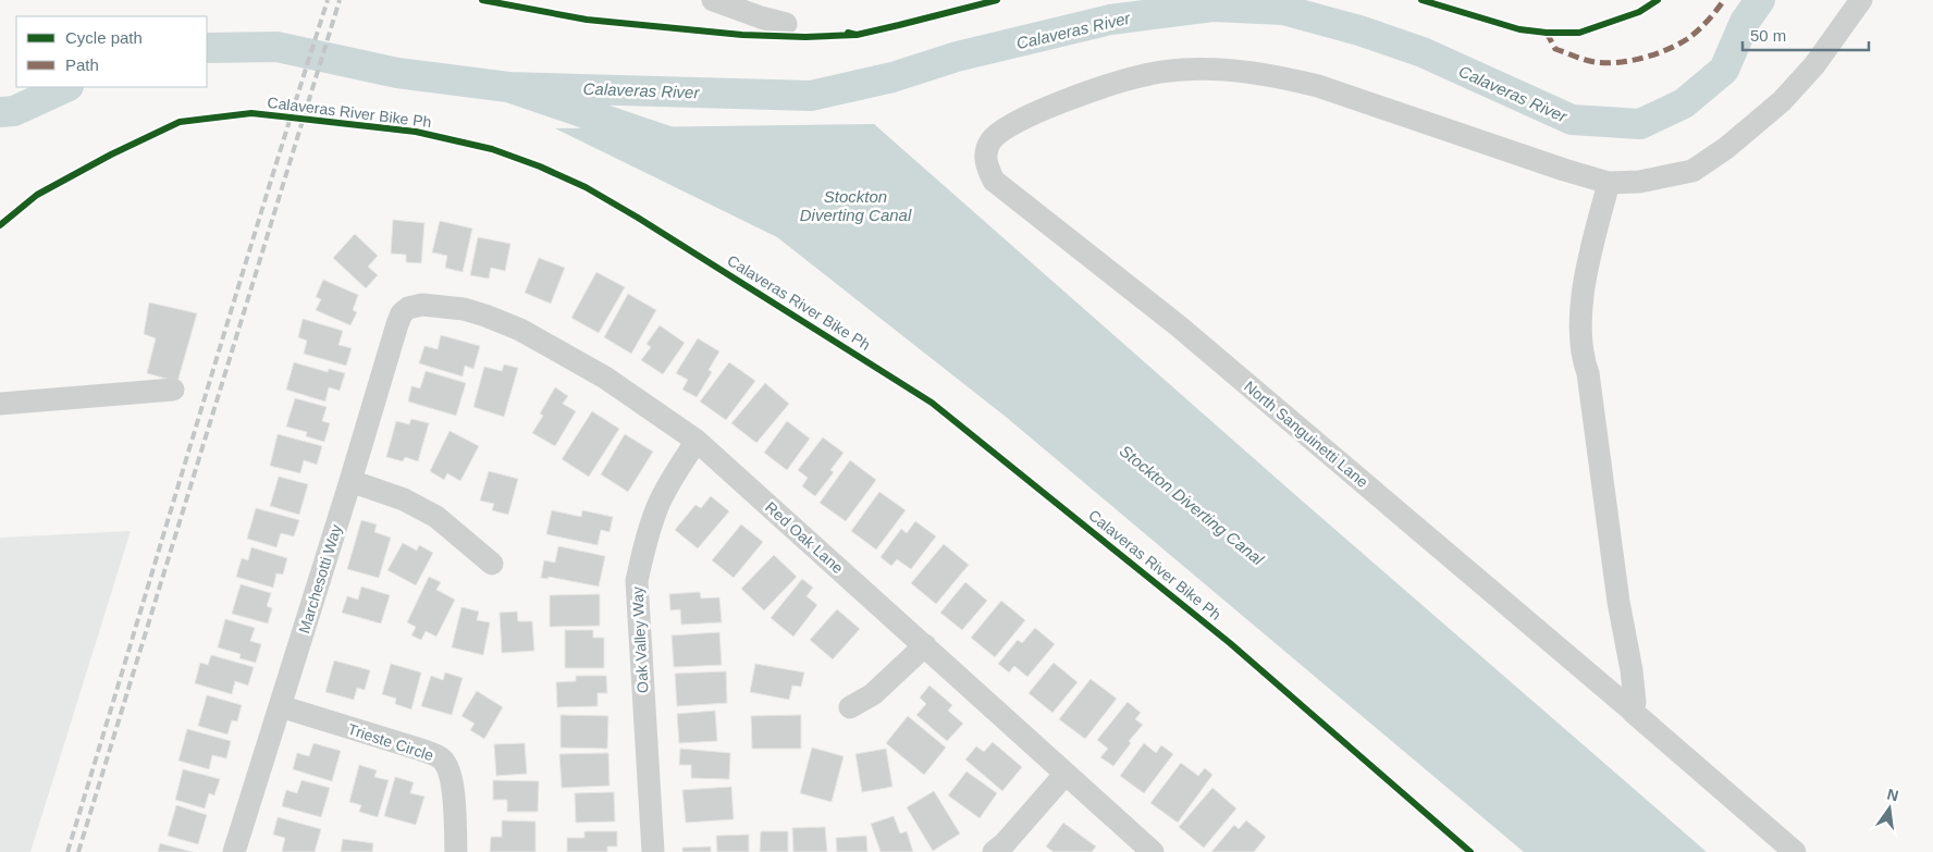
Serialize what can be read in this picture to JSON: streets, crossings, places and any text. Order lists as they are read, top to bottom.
{
  "streets": {
    "street": [
      "North Sanguinetti Lane",
      "Red Oak Lane",
      "Marchesotti Way",
      "Oak Valley Way",
      "Trieste Circle"
    ],
    "cycle path": ["Calaveras River Bike Ph"]
  },
  "crossings": [
    ["Red Oak Lane", "Marchesotti Way"],
    ["Red Oak Lane", "Oak Valley Way"],
    ["Marchesotti Way", "Trieste Circle"]
  ],
  "water": ["Calaveras River", "Stockton Diverting Canal"],
  "legend": ["Cycle path", "Path"],
  "scale_bar": "50 m",
  "north": "top"
}
